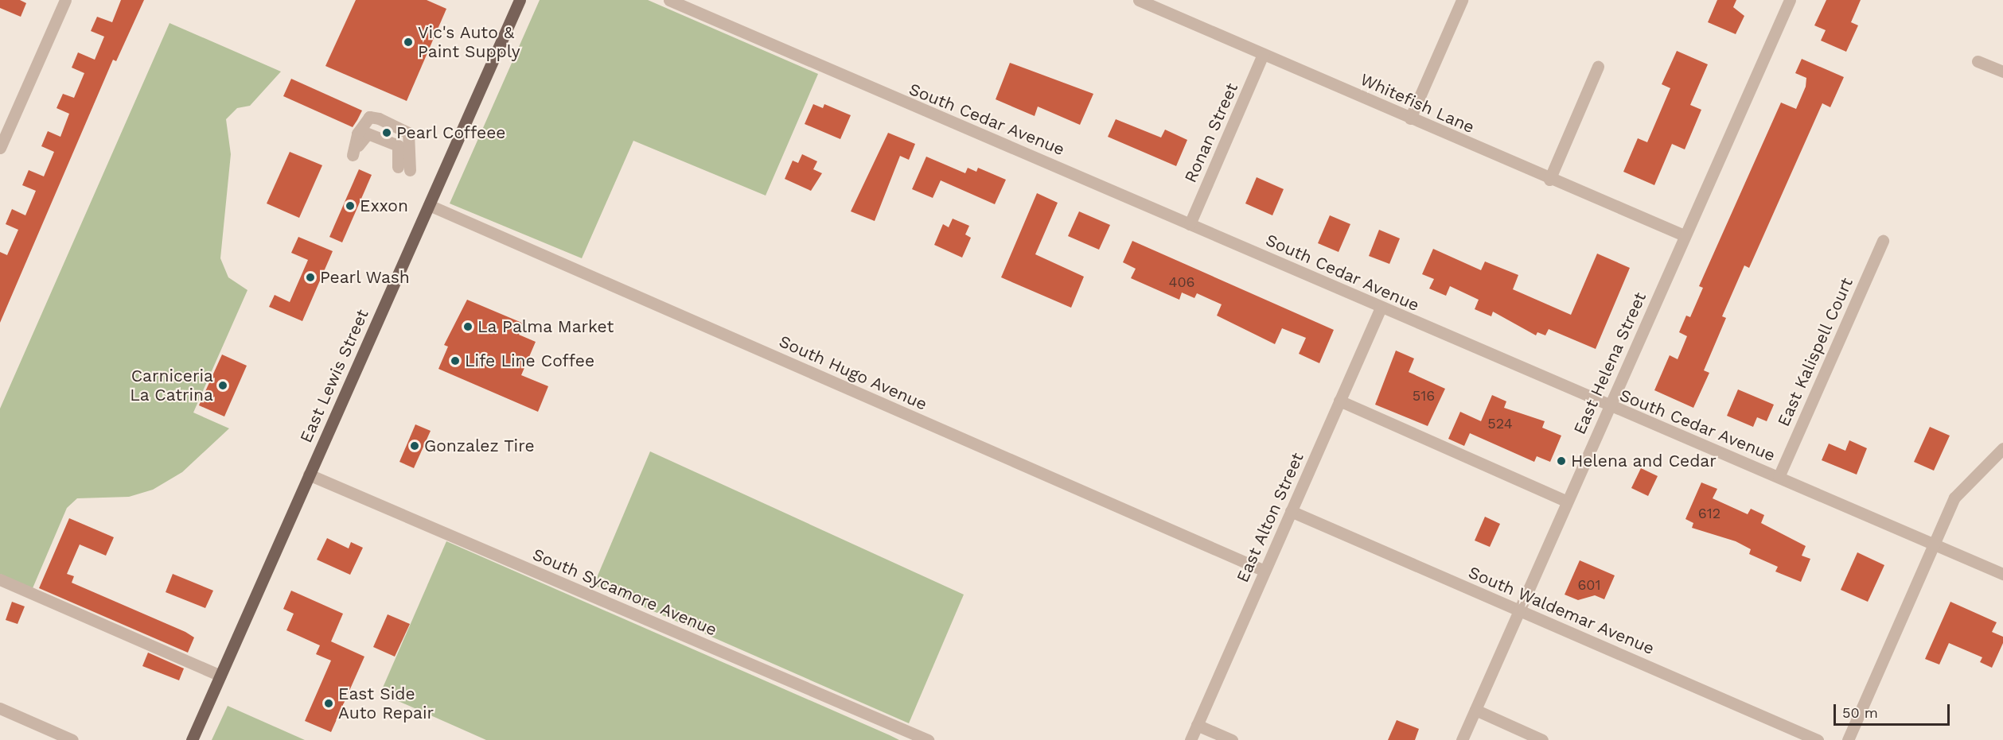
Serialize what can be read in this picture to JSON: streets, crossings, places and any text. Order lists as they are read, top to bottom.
{
  "streets": {
    "main road": ["East Lewis Street"],
    "street": [
      "Whitefish Lane",
      "South Cedar Avenue",
      "Ronan Street",
      "East Kalispell Court",
      "East Helena Street",
      "South Hugo Avenue",
      "East Alton Street",
      "South Sycamore Avenue",
      "South Waldemar Avenue"
    ]
  },
  "crossings": [
    ["Whitefish Lane", "Ronan Street"],
    ["Whitefish Lane", "East Helena Street"],
    ["South Cedar Avenue", "Ronan Street"],
    ["South Cedar Avenue", "East Kalispell Court"],
    ["South Cedar Avenue", "East Helena Street"],
    ["South Cedar Avenue", "East Alton Street"],
    ["East Helena Street", "South Waldemar Avenue"],
    ["South Hugo Avenue", "East Lewis Street"],
    ["South Hugo Avenue", "East Alton Street"],
    ["East Lewis Street", "South Sycamore Avenue"],
    ["East Alton Street", "South Waldemar Avenue"]
  ],
  "places": [
    "Vic's Auto & Paint Supply",
    "Pearl Coffeee",
    "Exxon",
    "Pearl Wash",
    "La Palma Market",
    "Life Line Coffee",
    "Carniceria La Catrina",
    "Gonzalez Tire",
    "Helena and Cedar",
    "East Side Auto Repair"
  ],
  "house_numbers": [
    "406",
    "516",
    "524",
    "612",
    "601"
  ],
  "scale_bar": "50 m"
}
